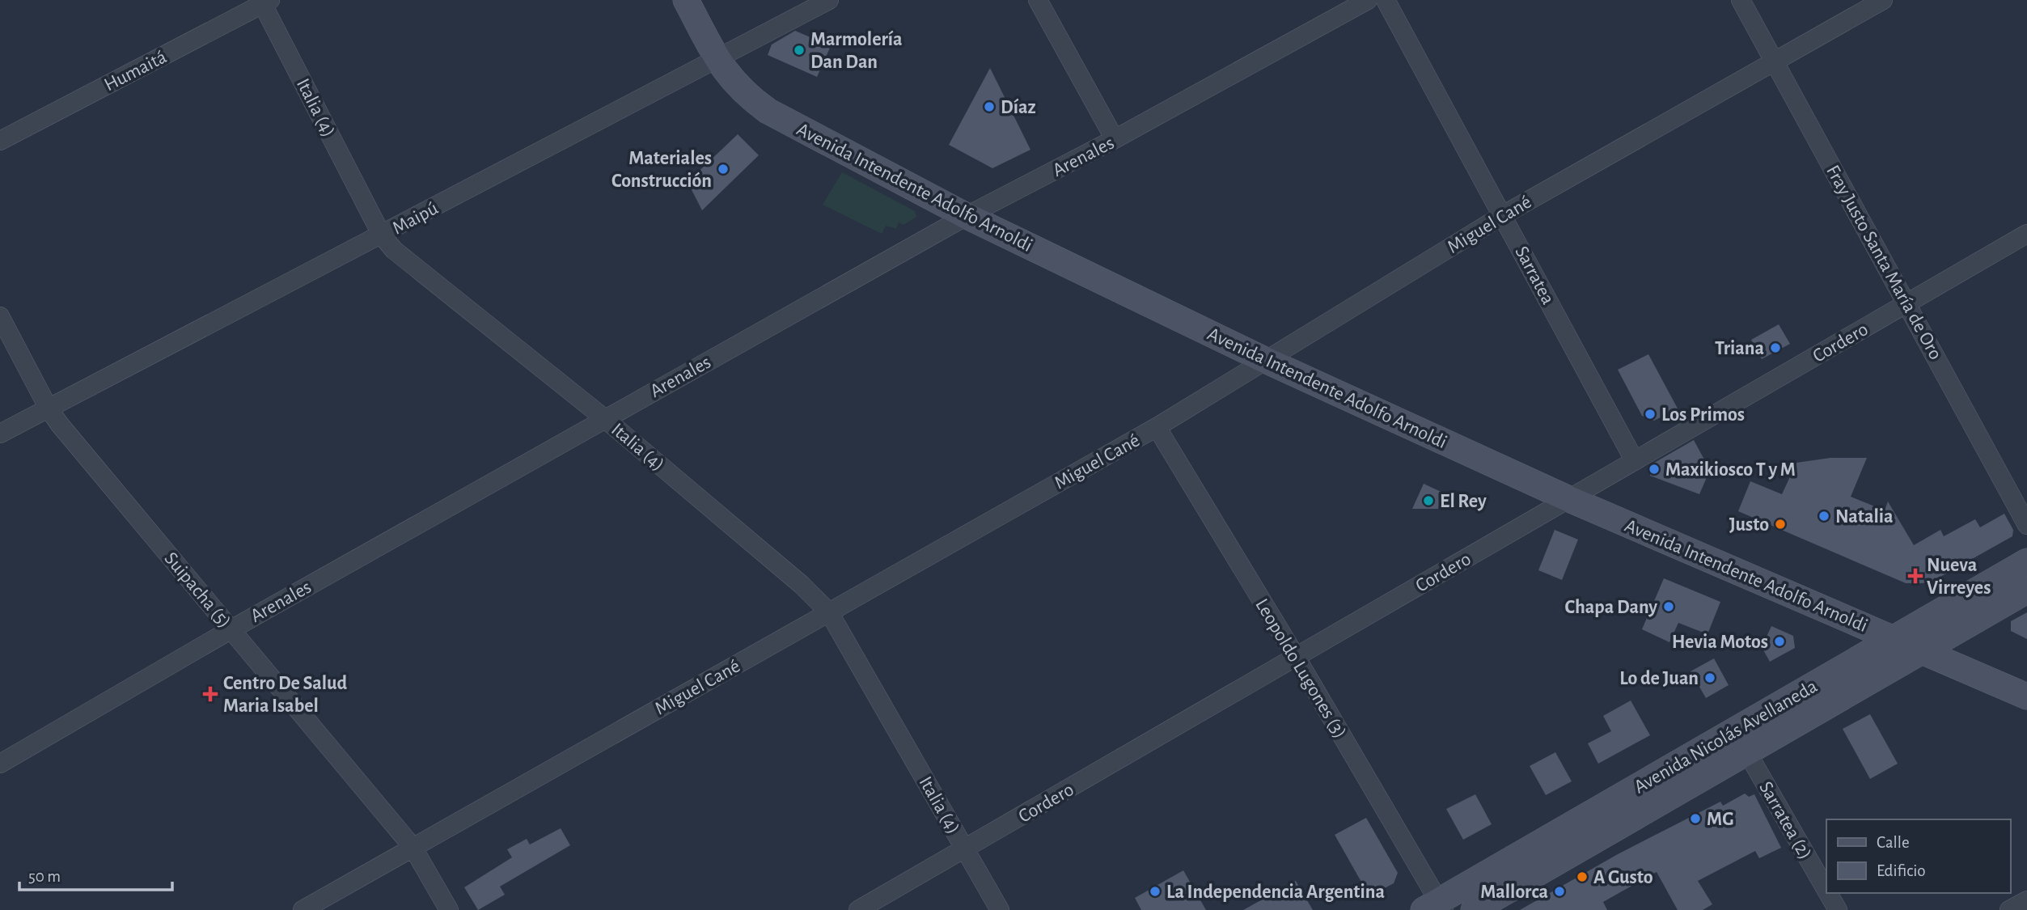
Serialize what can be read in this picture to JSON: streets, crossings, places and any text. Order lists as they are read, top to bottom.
{
  "streets": {
    "main road": ["Avenida Intendente Adolfo Arnoldi", "Avenida Nicolás Avellaneda"],
    "street": [
      "Humaitá",
      "Italia (4)",
      "Arenales",
      "Maipú",
      "Miguel Cané",
      "Fray Justo Santa María de Oro",
      "Sarratea",
      "Cordero",
      "Suipacha (5)",
      "Leopoldo Lugones (3)",
      "Sarratea (2)"
    ]
  },
  "crossings": [
    ["Humaitá", "Italia (4)"],
    ["Italia (4)", "Arenales"],
    ["Italia (4)", "Maipú"],
    ["Italia (4)", "Miguel Cané"],
    ["Italia (4)", "Cordero"],
    ["Arenales", "Avenida Intendente Adolfo Arnoldi"],
    ["Arenales", "Suipacha (5)"],
    ["Avenida Intendente Adolfo Arnoldi", "Maipú"],
    ["Avenida Intendente Adolfo Arnoldi", "Miguel Cané"],
    ["Avenida Intendente Adolfo Arnoldi", "Cordero"],
    ["Avenida Intendente Adolfo Arnoldi", "Avenida Nicolás Avellaneda"],
    ["Maipú", "Suipacha (5)"],
    ["Miguel Cané", "Fray Justo Santa María de Oro"],
    ["Miguel Cané", "Sarratea"],
    ["Miguel Cané", "Suipacha (5)"],
    ["Miguel Cané", "Leopoldo Lugones (3)"],
    ["Fray Justo Santa María de Oro", "Cordero"],
    ["Sarratea", "Cordero"],
    ["Cordero", "Leopoldo Lugones (3)"],
    ["Leopoldo Lugones (3)", "Avenida Nicolás Avellaneda"],
    ["Avenida Nicolás Avellaneda", "Sarratea (2)"]
  ],
  "places": {
    "other": [
      "Marmolería Dan Dan",
      "Díaz",
      "Materiales Construcción",
      "Triana",
      "Los Primos",
      "Maxikiosco T y M",
      "El Rey",
      "Natalia",
      "Justo",
      "Chapa Dany",
      "Hevia Motos",
      "Lo de Juan",
      "MG",
      "A Gusto",
      "La Independencia Argentina",
      "Mallorca"
    ],
    "health": ["Nueva Virreyes", "Centro De Salud Maria Isabel"]
  },
  "legend": ["Calle", "Edificio"],
  "scale_bar": "50 m"
}
